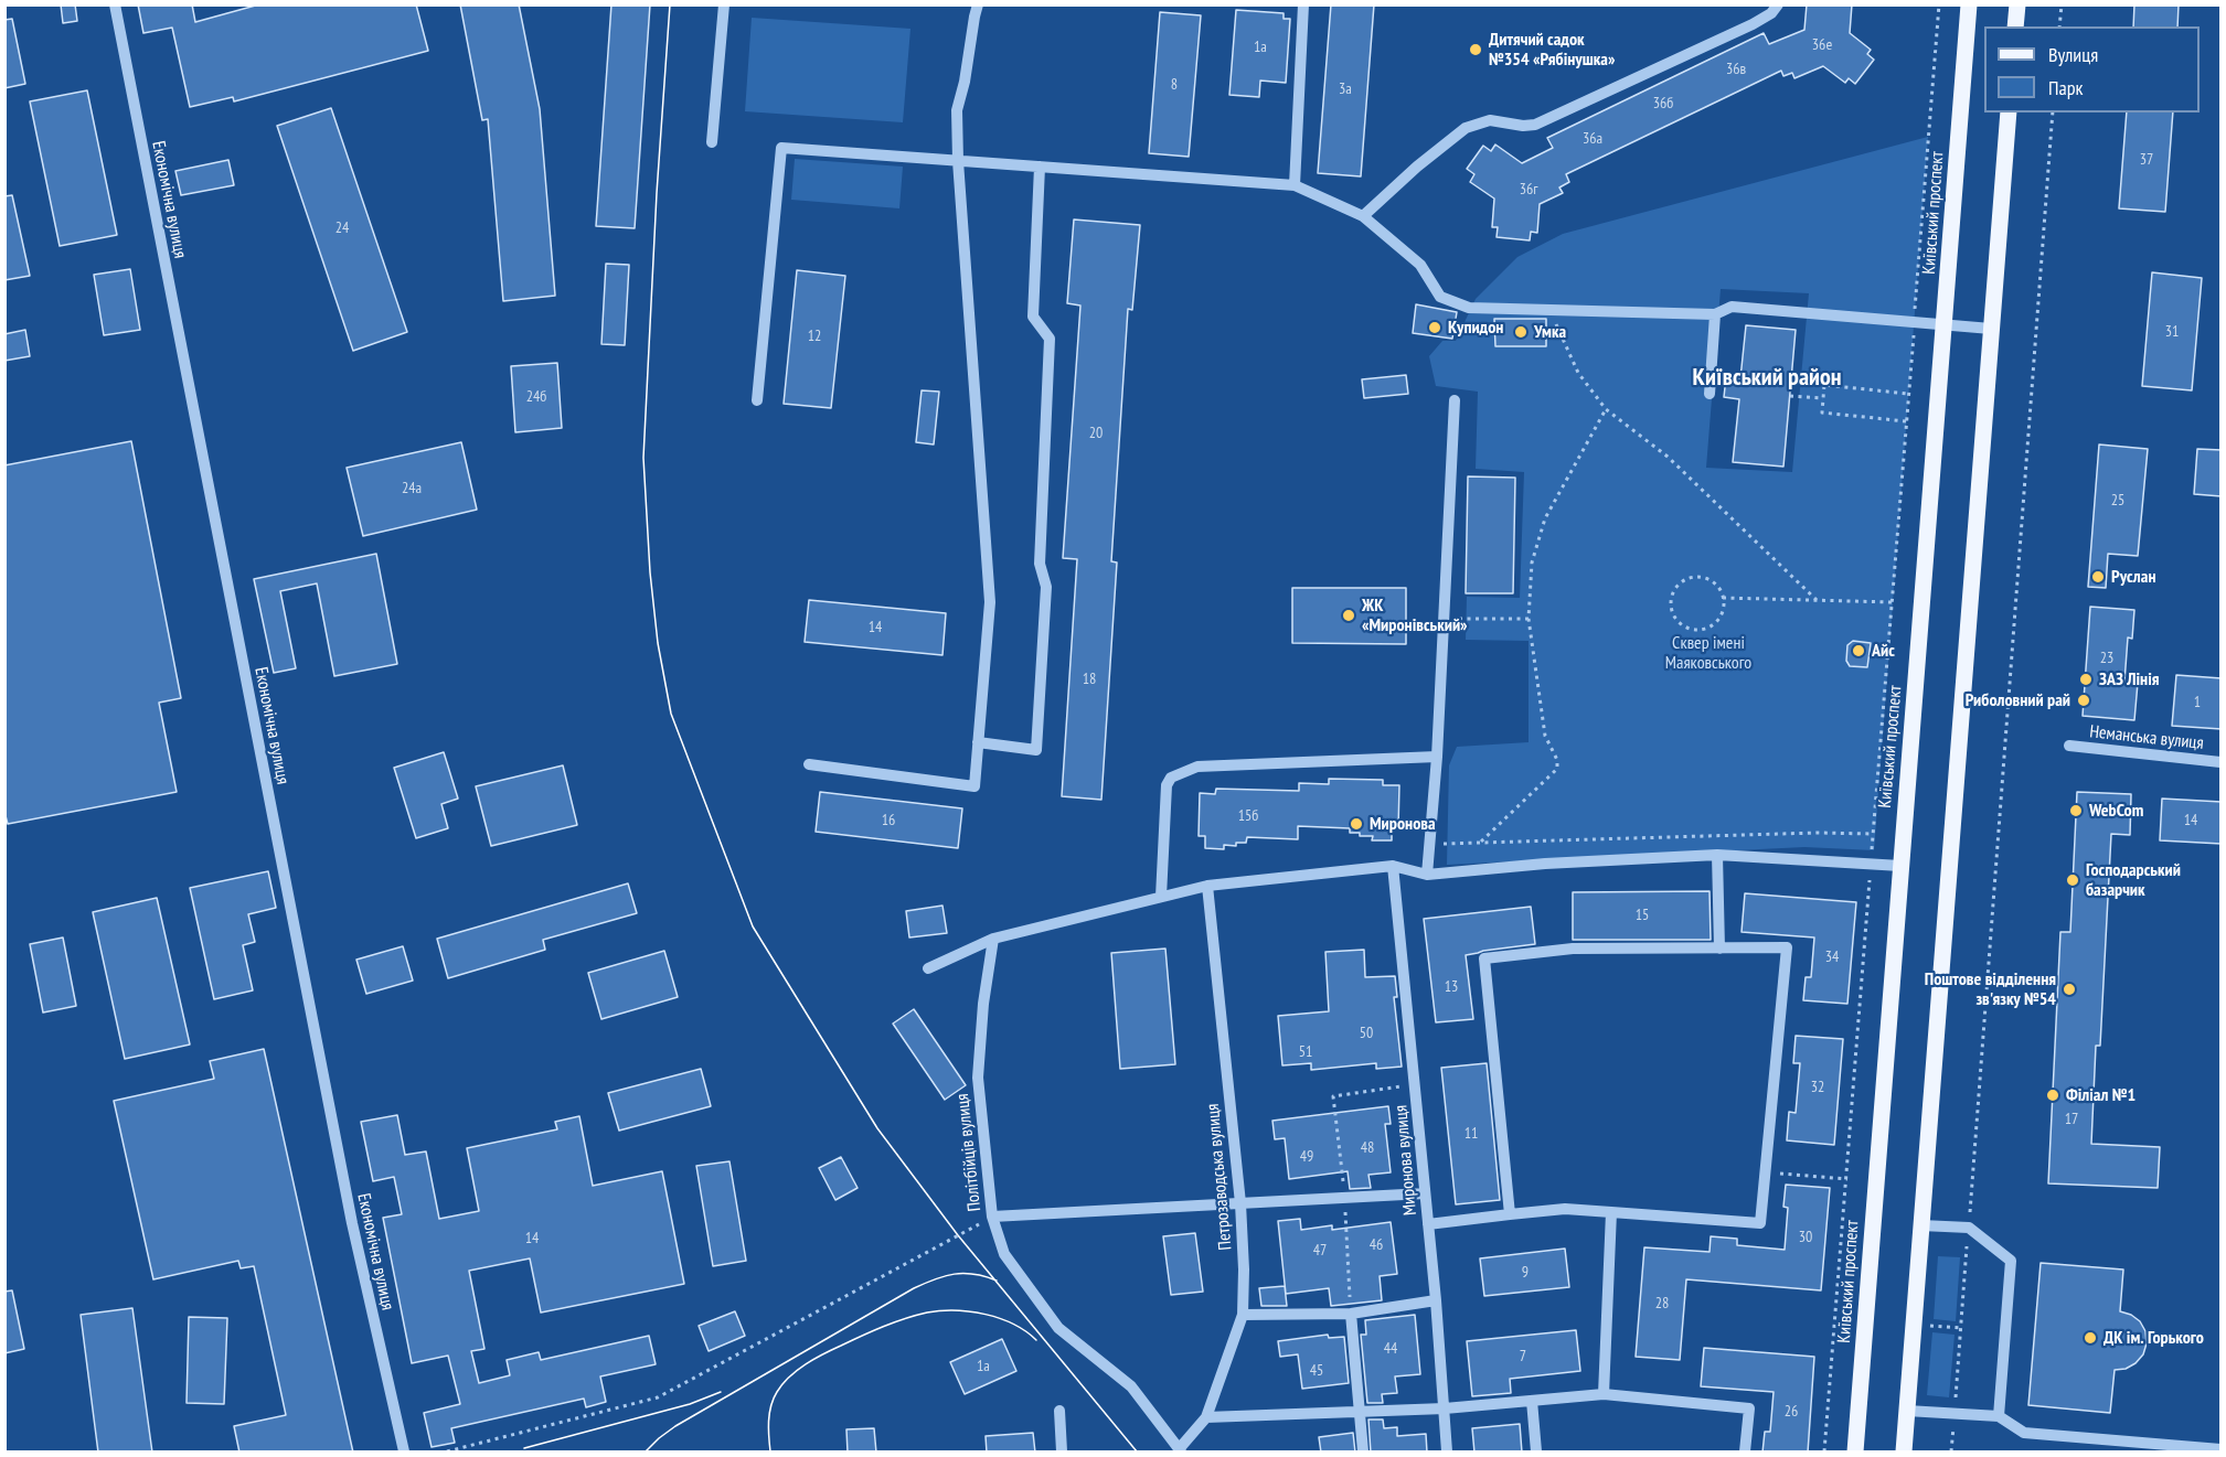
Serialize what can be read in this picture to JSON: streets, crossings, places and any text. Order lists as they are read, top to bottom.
{
  "streets": {
    "main road": ["Київський проспект"],
    "street": [
      "Економічна вулиця",
      "Неманська вулиця",
      "Політбійців вулиця",
      "Миронова вулиця",
      "Петрозаводська вулиця"
    ]
  },
  "crossings": [
    ["Політбійців вулиця", "Петрозаводська вулиця"]
  ],
  "districts": ["Київський район"],
  "parks": ["Сквер імені Маяковського"],
  "places": [
    "Дитячий садок №354 «Рябінушка»",
    "Купидон",
    "Умка",
    "Руслан",
    "ЖК «Миронівський»",
    "Айс",
    "ЗАЗ Лінія",
    "Риболовний рай",
    "WebCom",
    "Миронова",
    "Господарський базарчик",
    "Поштове відділення зв'язку №54",
    "Філіал №1",
    "ДК ім. Горького"
  ],
  "house_numbers": [
    "36е",
    "1а",
    "36в",
    "8",
    "3а",
    "36б",
    "36а",
    "37",
    "36г",
    "24",
    "31",
    "12",
    "24б",
    "20",
    "24а",
    "25",
    "14",
    "23",
    "18",
    "1",
    "15б",
    "16",
    "14",
    "15",
    "34",
    "13",
    "50",
    "51",
    "32",
    "17",
    "11",
    "48",
    "49",
    "30",
    "14",
    "46",
    "47",
    "9",
    "28",
    "44",
    "7",
    "1а",
    "45",
    "26"
  ],
  "legend": ["Вулиця", "Парк"]
}
